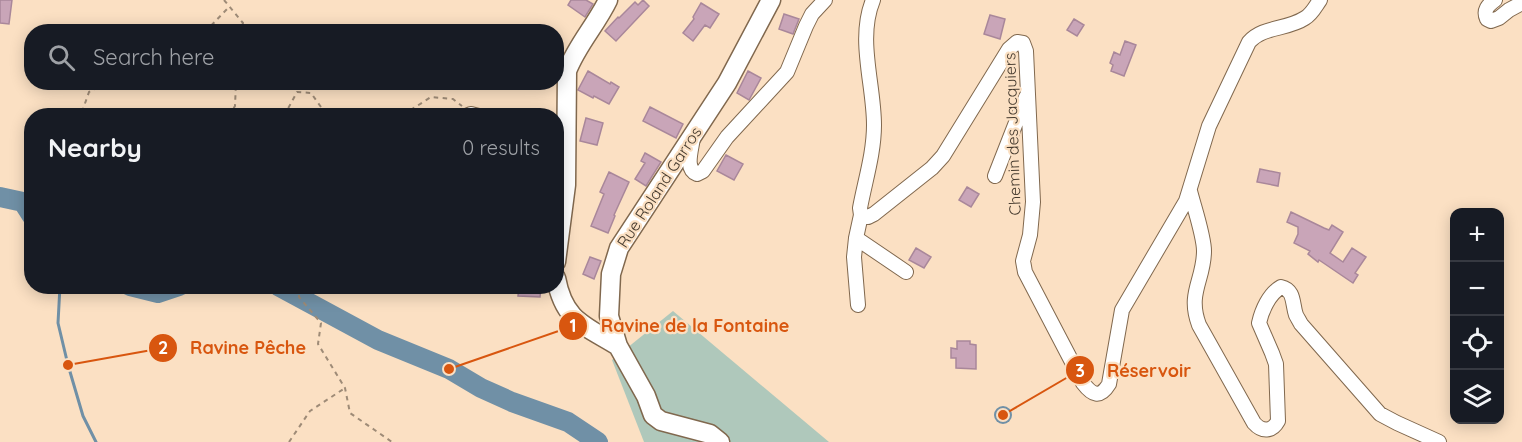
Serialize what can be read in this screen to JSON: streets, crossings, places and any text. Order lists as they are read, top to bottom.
{
  "streets": {
    "main road": ["Rue Roland Garros"],
    "street": ["Chemin des Jacquiers"]
  },
  "places": ["Ravine Pêche", "Ravine de la Fontaine", "Réservoir"],
  "page": {
    "search": "Search here",
    "heading": ["Nearby", "0 results"],
    "map_buttons": ["+", "−"]
  }
}
